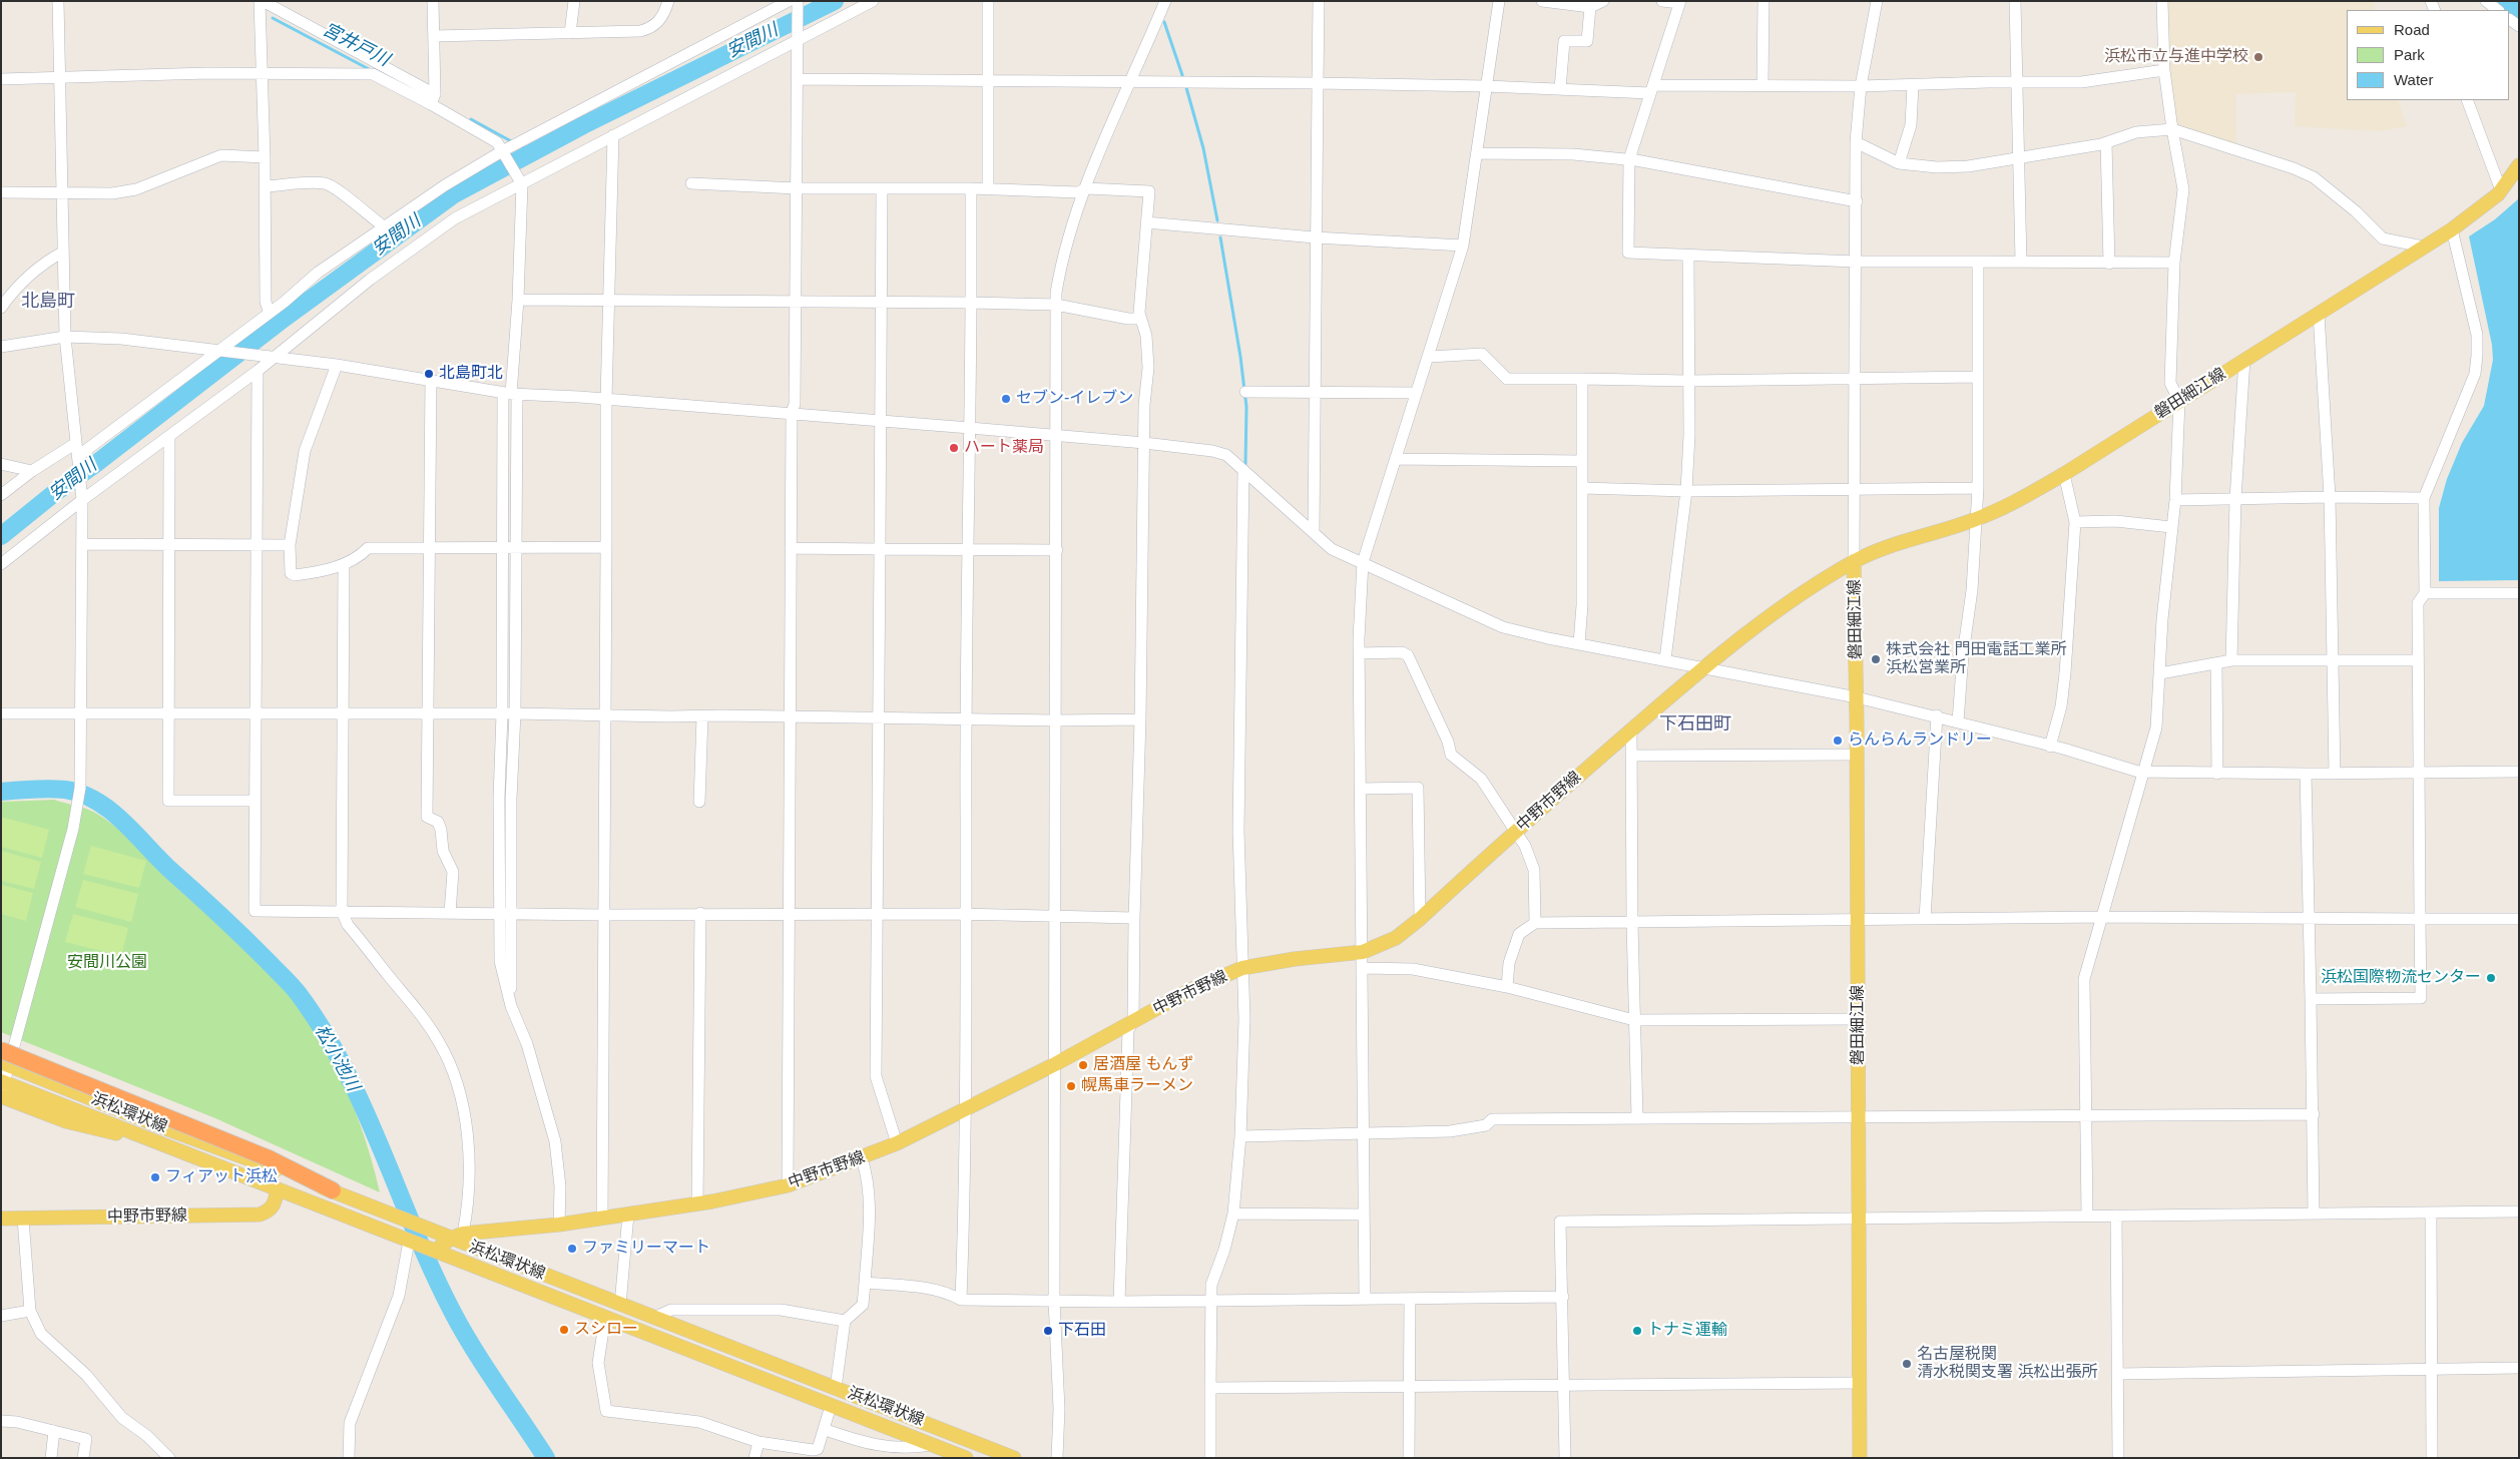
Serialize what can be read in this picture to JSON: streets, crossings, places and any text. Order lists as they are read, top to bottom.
{
  "streets": {
    "main road": ["磐田細江線", "中野市野線", "浜松環状線"]
  },
  "crossings": [
    ["磐田細江線", "中野市野線"],
    ["中野市野線", "浜松環状線"]
  ],
  "districts": ["北島町", "下石田町"],
  "water": ["安間川", "宮井戸川", "松小池川"],
  "parks": ["安間川公園"],
  "places": [
    "浜松市立与進中学校",
    "北島町北",
    "セブン-イレブン",
    "ハート薬局",
    "株式会社 門田電話工業所 浜松営業所",
    "らんらんランドリー",
    "浜松国際物流センター",
    "居酒屋 もんず",
    "幌馬車ラーメン",
    "フィアット浜松",
    "ファミリーマート",
    "スシロー",
    "下石田",
    "トナミ運輸",
    "名古屋税関 清水税関支署 浜松出張所"
  ],
  "legend": ["Road", "Park", "Water"]
}
